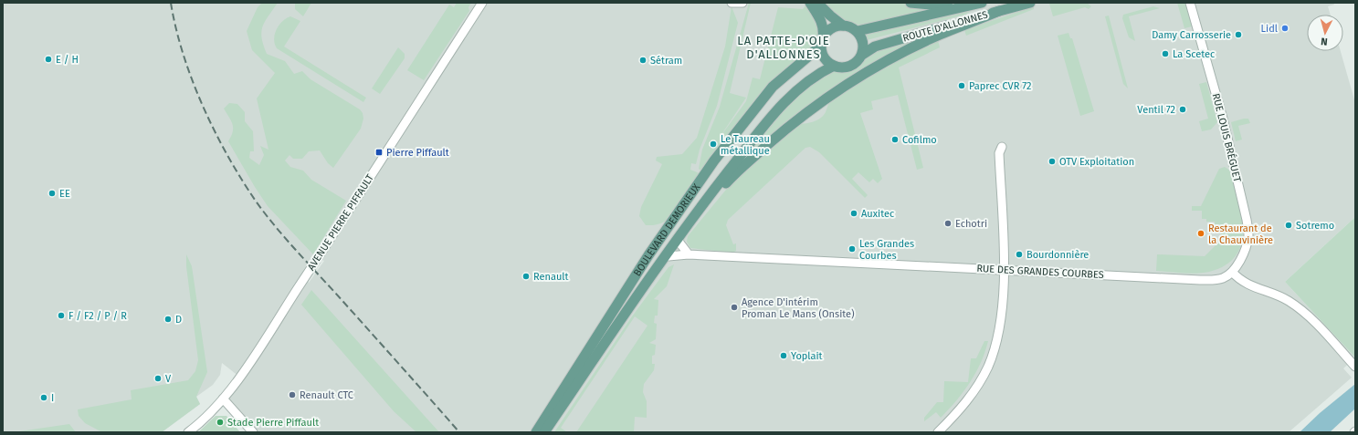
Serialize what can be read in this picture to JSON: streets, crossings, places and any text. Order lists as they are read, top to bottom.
{
  "streets": {
    "main road": ["ROUTE D'ALLONNES", "BOULEVARD DEMORIEUX"],
    "street": ["RUE LOUIS BRÉGUET", "AVENUE PIERRE PIFFAULT", "RUE DES GRANDES COURBES"]
  },
  "crossings": [
    ["ROUTE D'ALLONNES", "BOULEVARD DEMORIEUX"],
    ["RUE LOUIS BRÉGUET", "RUE DES GRANDES COURBES"]
  ],
  "districts": ["LA PATTE-D'OIE D'ALLONNES"],
  "places": {
    "other": [
      "Lidl",
      "Damy Carrosserie",
      "La Scetec",
      "E / H",
      "Sétram",
      "Paprec CVR 72",
      "Ventil 72",
      "Cofilmo",
      "Le Taureau métallique",
      "OTV Exploitation",
      "EE",
      "Auxitec",
      "Echotri",
      "Sotremo",
      "Restaurant de la Chauvinière",
      "Les Grandes Courbes",
      "Bourdonnière",
      "Renault",
      "Agence D'intérim Proman Le Mans (Onsite)",
      "F / F2 / P / R",
      "D",
      "Yoplait",
      "V",
      "Renault CTC",
      "I",
      "Stade Pierre Piffault"
    ],
    "transit": ["Pierre Piffault"]
  },
  "north": "bottom"
}
